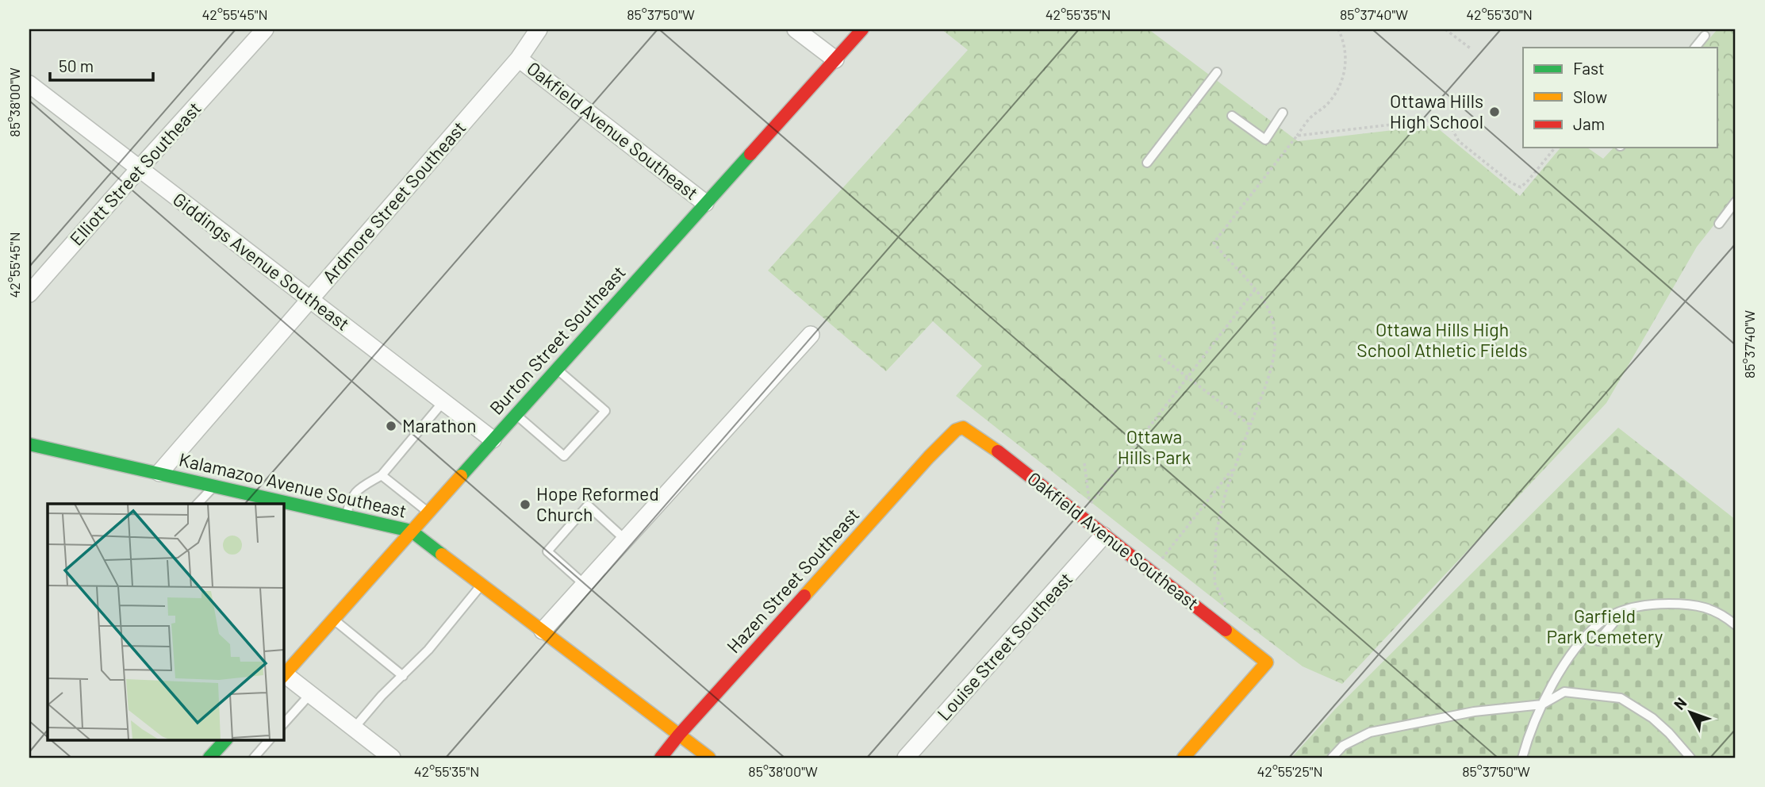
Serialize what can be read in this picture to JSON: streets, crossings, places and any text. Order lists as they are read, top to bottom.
{
  "streets": {
    "main road": [
      "Oakfield Avenue Southeast",
      "Burton Street Southeast",
      "Kalamazoo Avenue Southeast",
      "Hazen Street Southeast"
    ],
    "street": [
      "Elliott Street Southeast",
      "Ardmore Street Southeast",
      "Giddings Avenue Southeast",
      "Louise Street Southeast"
    ]
  },
  "crossings": [
    ["Oakfield Avenue Southeast", "Ardmore Street Southeast"],
    ["Oakfield Avenue Southeast", "Burton Street Southeast"],
    ["Oakfield Avenue Southeast", "Hazen Street Southeast"],
    ["Oakfield Avenue Southeast", "Louise Street Southeast"],
    ["Elliott Street Southeast", "Giddings Avenue Southeast"],
    ["Ardmore Street Southeast", "Giddings Avenue Southeast"],
    ["Ardmore Street Southeast", "Kalamazoo Avenue Southeast"],
    ["Giddings Avenue Southeast", "Burton Street Southeast"],
    ["Burton Street Southeast", "Kalamazoo Avenue Southeast"],
    ["Kalamazoo Avenue Southeast", "Hazen Street Southeast"]
  ],
  "parks": ["Ottawa Hills High School Athletic Fields", "Ottawa Hills Park", "Garfield Park Cemetery"],
  "places": ["Ottawa Hills High School", "Marathon", "Hope Reformed Church"],
  "legend": ["Fast", "Slow", "Jam"],
  "scale_bar": "50 m",
  "north": "top left",
  "coordinates": [
    "42°55'45\"N",
    "85°37'50\"W",
    "42°55'35\"N",
    "85°37'40\"W",
    "42°55'30\"N",
    "85°38'00\"W",
    "42°55'25\"N"
  ]
}
